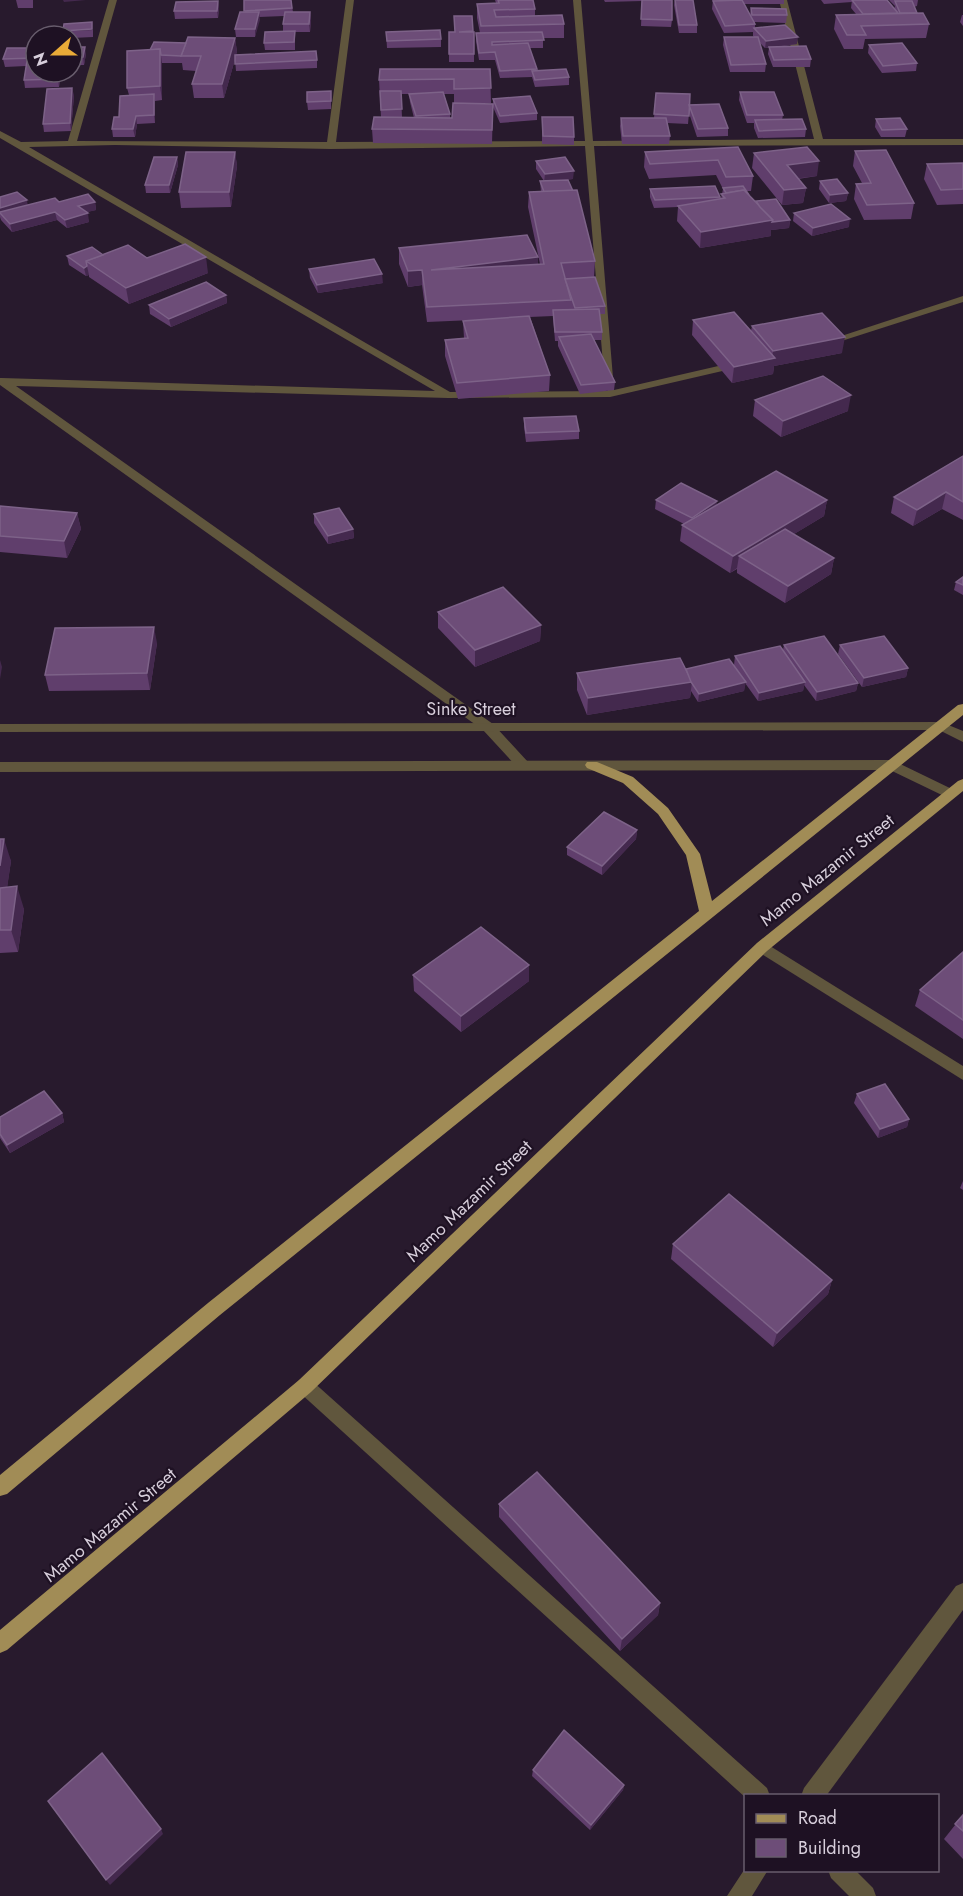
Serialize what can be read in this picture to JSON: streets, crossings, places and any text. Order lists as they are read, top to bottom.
{
  "streets": {
    "main road": ["Mamo Mazamir Street"],
    "street": ["Sinke Street"]
  },
  "legend": ["Road", "Building"],
  "north": "left"
}
